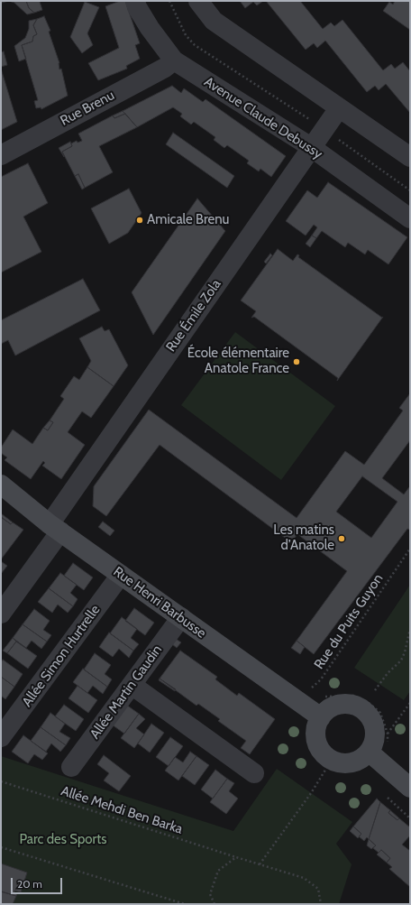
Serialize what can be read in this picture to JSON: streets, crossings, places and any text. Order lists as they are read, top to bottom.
{
  "streets": {
    "street": [
      "Rue Brenu",
      "Avenue Claude Debussy",
      "Rue Émile Zola",
      "Rue Henri Barbusse",
      "Allée Simon Hurtrelle",
      "Allée Martin Gaudin"
    ],
    "path": ["Rue du Puits Guyon", "Allée Mehdi Ben Barka"]
  },
  "crossings": [
    ["Rue Brenu", "Avenue Claude Debussy"],
    ["Avenue Claude Debussy", "Rue Émile Zola"],
    ["Rue Émile Zola", "Rue Henri Barbusse"],
    ["Rue Henri Barbusse", "Rue du Puits Guyon"],
    ["Rue Henri Barbusse", "Allée Simon Hurtrelle"],
    ["Rue Henri Barbusse", "Allée Martin Gaudin"]
  ],
  "parks": ["Parc des Sports"],
  "places": ["Amicale Brenu", "École élémentaire Anatole France", "Les matins d’Anatole"],
  "scale_bar": "20 m"
}
